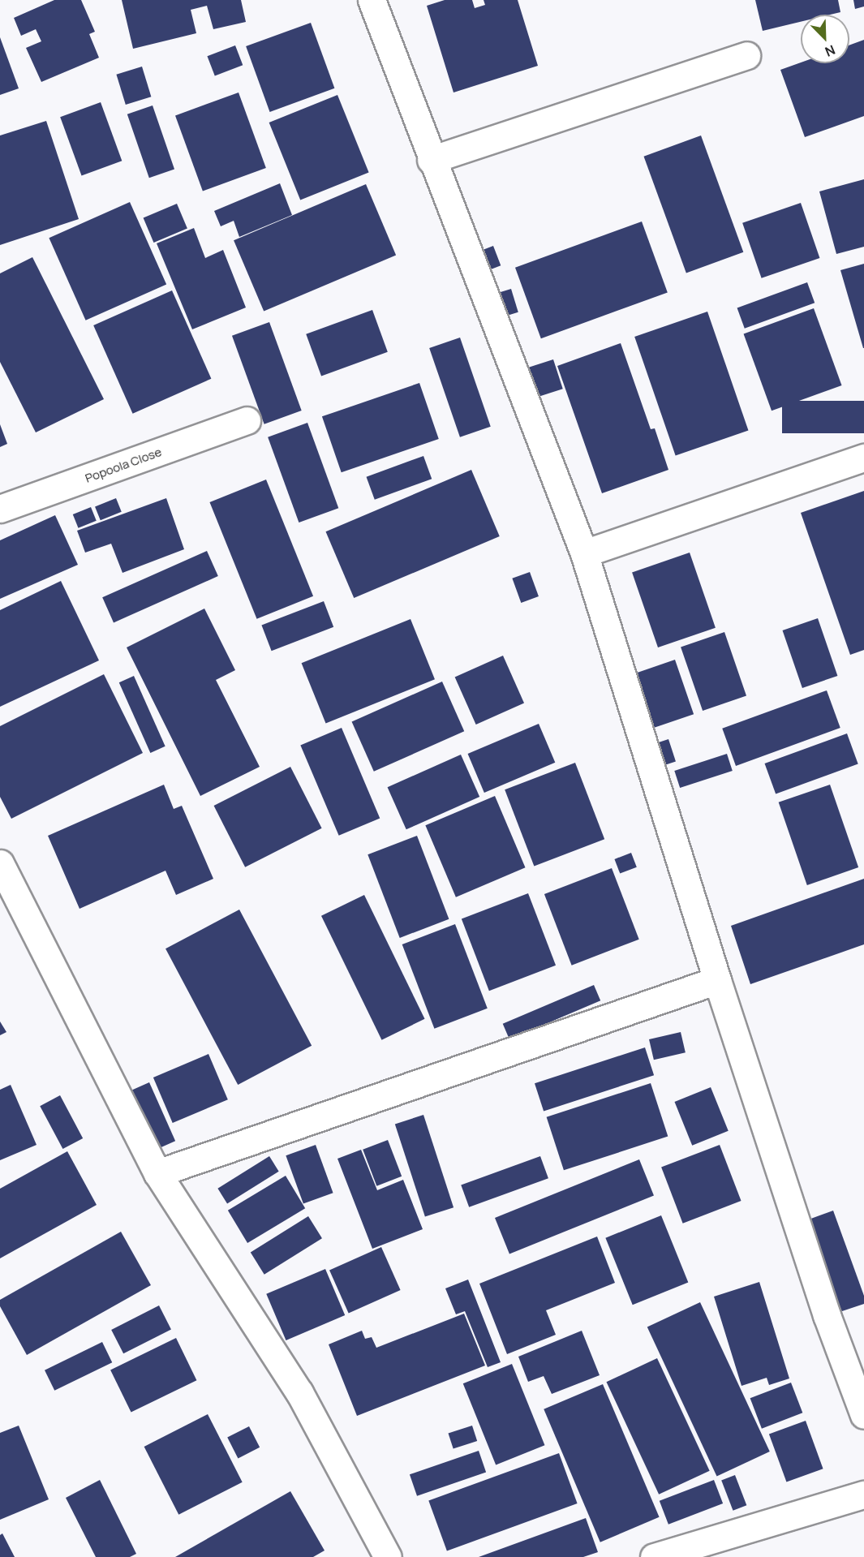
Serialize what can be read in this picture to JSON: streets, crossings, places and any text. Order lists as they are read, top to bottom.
{
  "streets": {
    "street": ["Popoola Close"]
  },
  "north": "bottom right"
}
